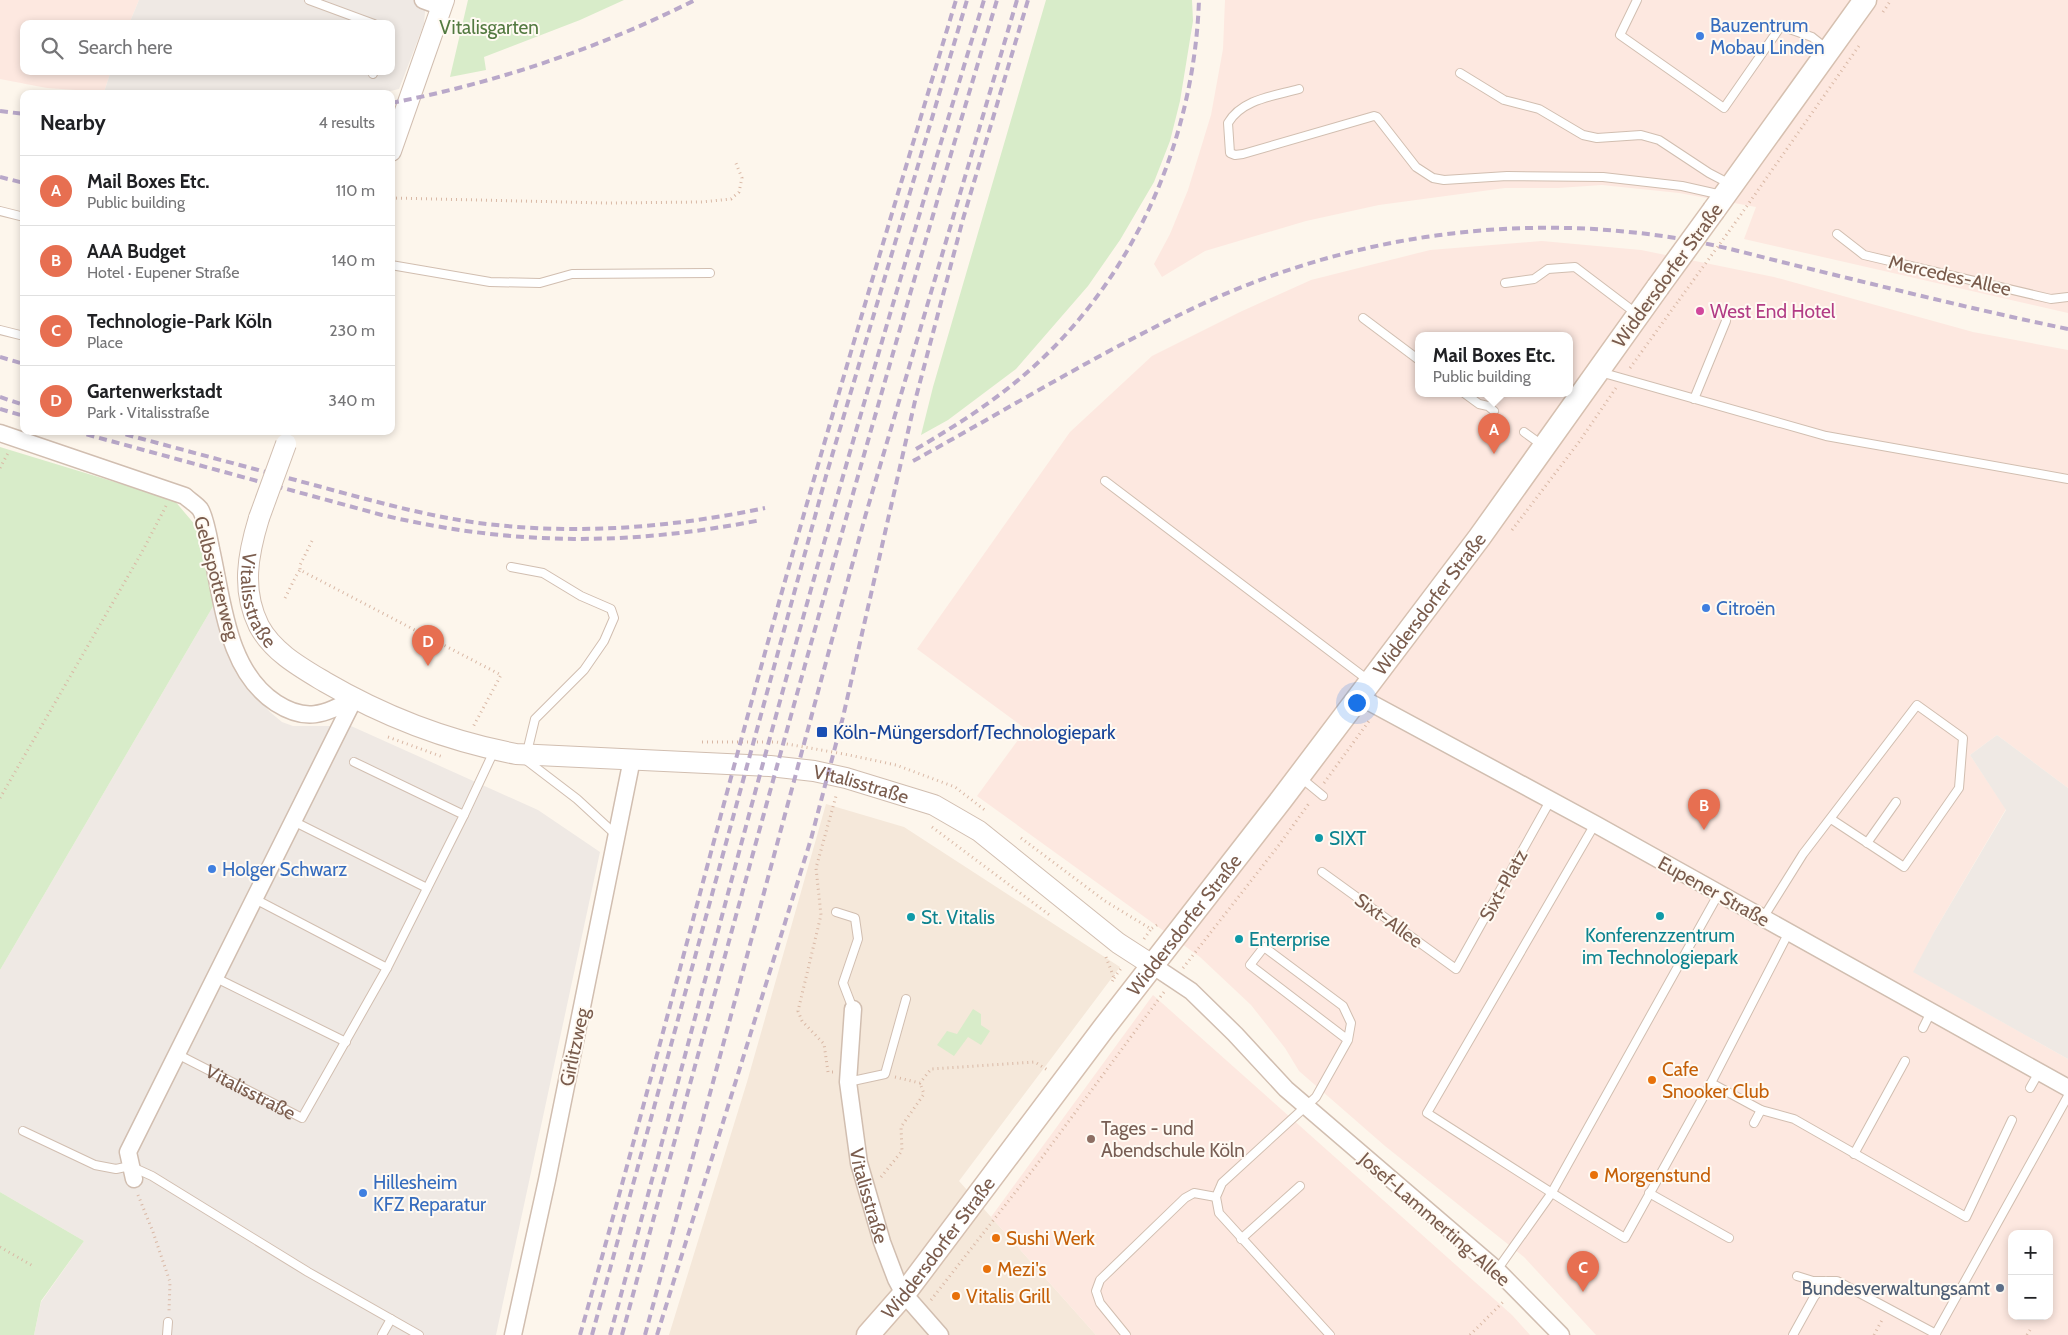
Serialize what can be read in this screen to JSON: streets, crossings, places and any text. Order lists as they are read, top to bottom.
{
  "streets": {
    "main road": ["Widdersdorfer Straße"],
    "street": [
      "Gelbspötterweg",
      "Vitalisstraße",
      "Eupener Straße",
      "Girlitzweg",
      "Josef-Lammerting-Allee"
    ],
    "lane": ["Mercedes-Allee", "Sixt-Platz", "Sixt-Allee"]
  },
  "crossings": [
    ["Widdersdorfer Straße", "Vitalisstraße"],
    ["Widdersdorfer Straße", "Eupener Straße"],
    ["Widdersdorfer Straße", "Josef-Lammerting-Allee"],
    ["Gelbspötterweg", "Vitalisstraße"],
    ["Vitalisstraße", "Girlitzweg"],
    ["Vitalisstraße", "Josef-Lammerting-Allee"],
    ["Sixt-Platz", "Eupener Straße"],
    ["Sixt-Platz", "Sixt-Allee"]
  ],
  "parks": ["Vitalisgarten"],
  "places": {
    "other": [
      "Bauzentrum Mobau Linden",
      "West End Hotel",
      "Citroën",
      "SIXT",
      "Holger Schwarz",
      "Konferenzzentrum im Technologiepark",
      "St. Vitalis",
      "Enterprise",
      "Cafe Snooker Club",
      "Tages - und Abendschule Köln",
      "Morgenstund",
      "Hillesheim KFZ Reparatur",
      "Sushi Werk",
      "Mezi's",
      "Bundesverwaltungsamt",
      "Vitalis Grill"
    ],
    "transit": ["Köln-Müngersdorf/Technologiepark"]
  },
  "page": {
    "search": "Search here",
    "heading": ["Nearby", "4 results"],
    "list": [
      {
        "mark": "A",
        "name": "Mail Boxes Etc.",
        "note": "Public building",
        "value": "110 m"
      },
      {
        "mark": "B",
        "name": "AAA Budget",
        "note": "Hotel · Eupener Straße",
        "value": "140 m"
      },
      {
        "mark": "C",
        "name": "Technologie-Park Köln",
        "note": "Place",
        "value": "230 m"
      },
      {
        "mark": "D",
        "name": "Gartenwerkstadt",
        "note": "Park · Vitalisstraße",
        "value": "340 m"
      }
    ],
    "popup": ["Mail Boxes Etc.", "Public building"],
    "pins": [
      "A",
      "D",
      "B",
      "C"
    ],
    "map_buttons": ["+", "−"]
  }
}
